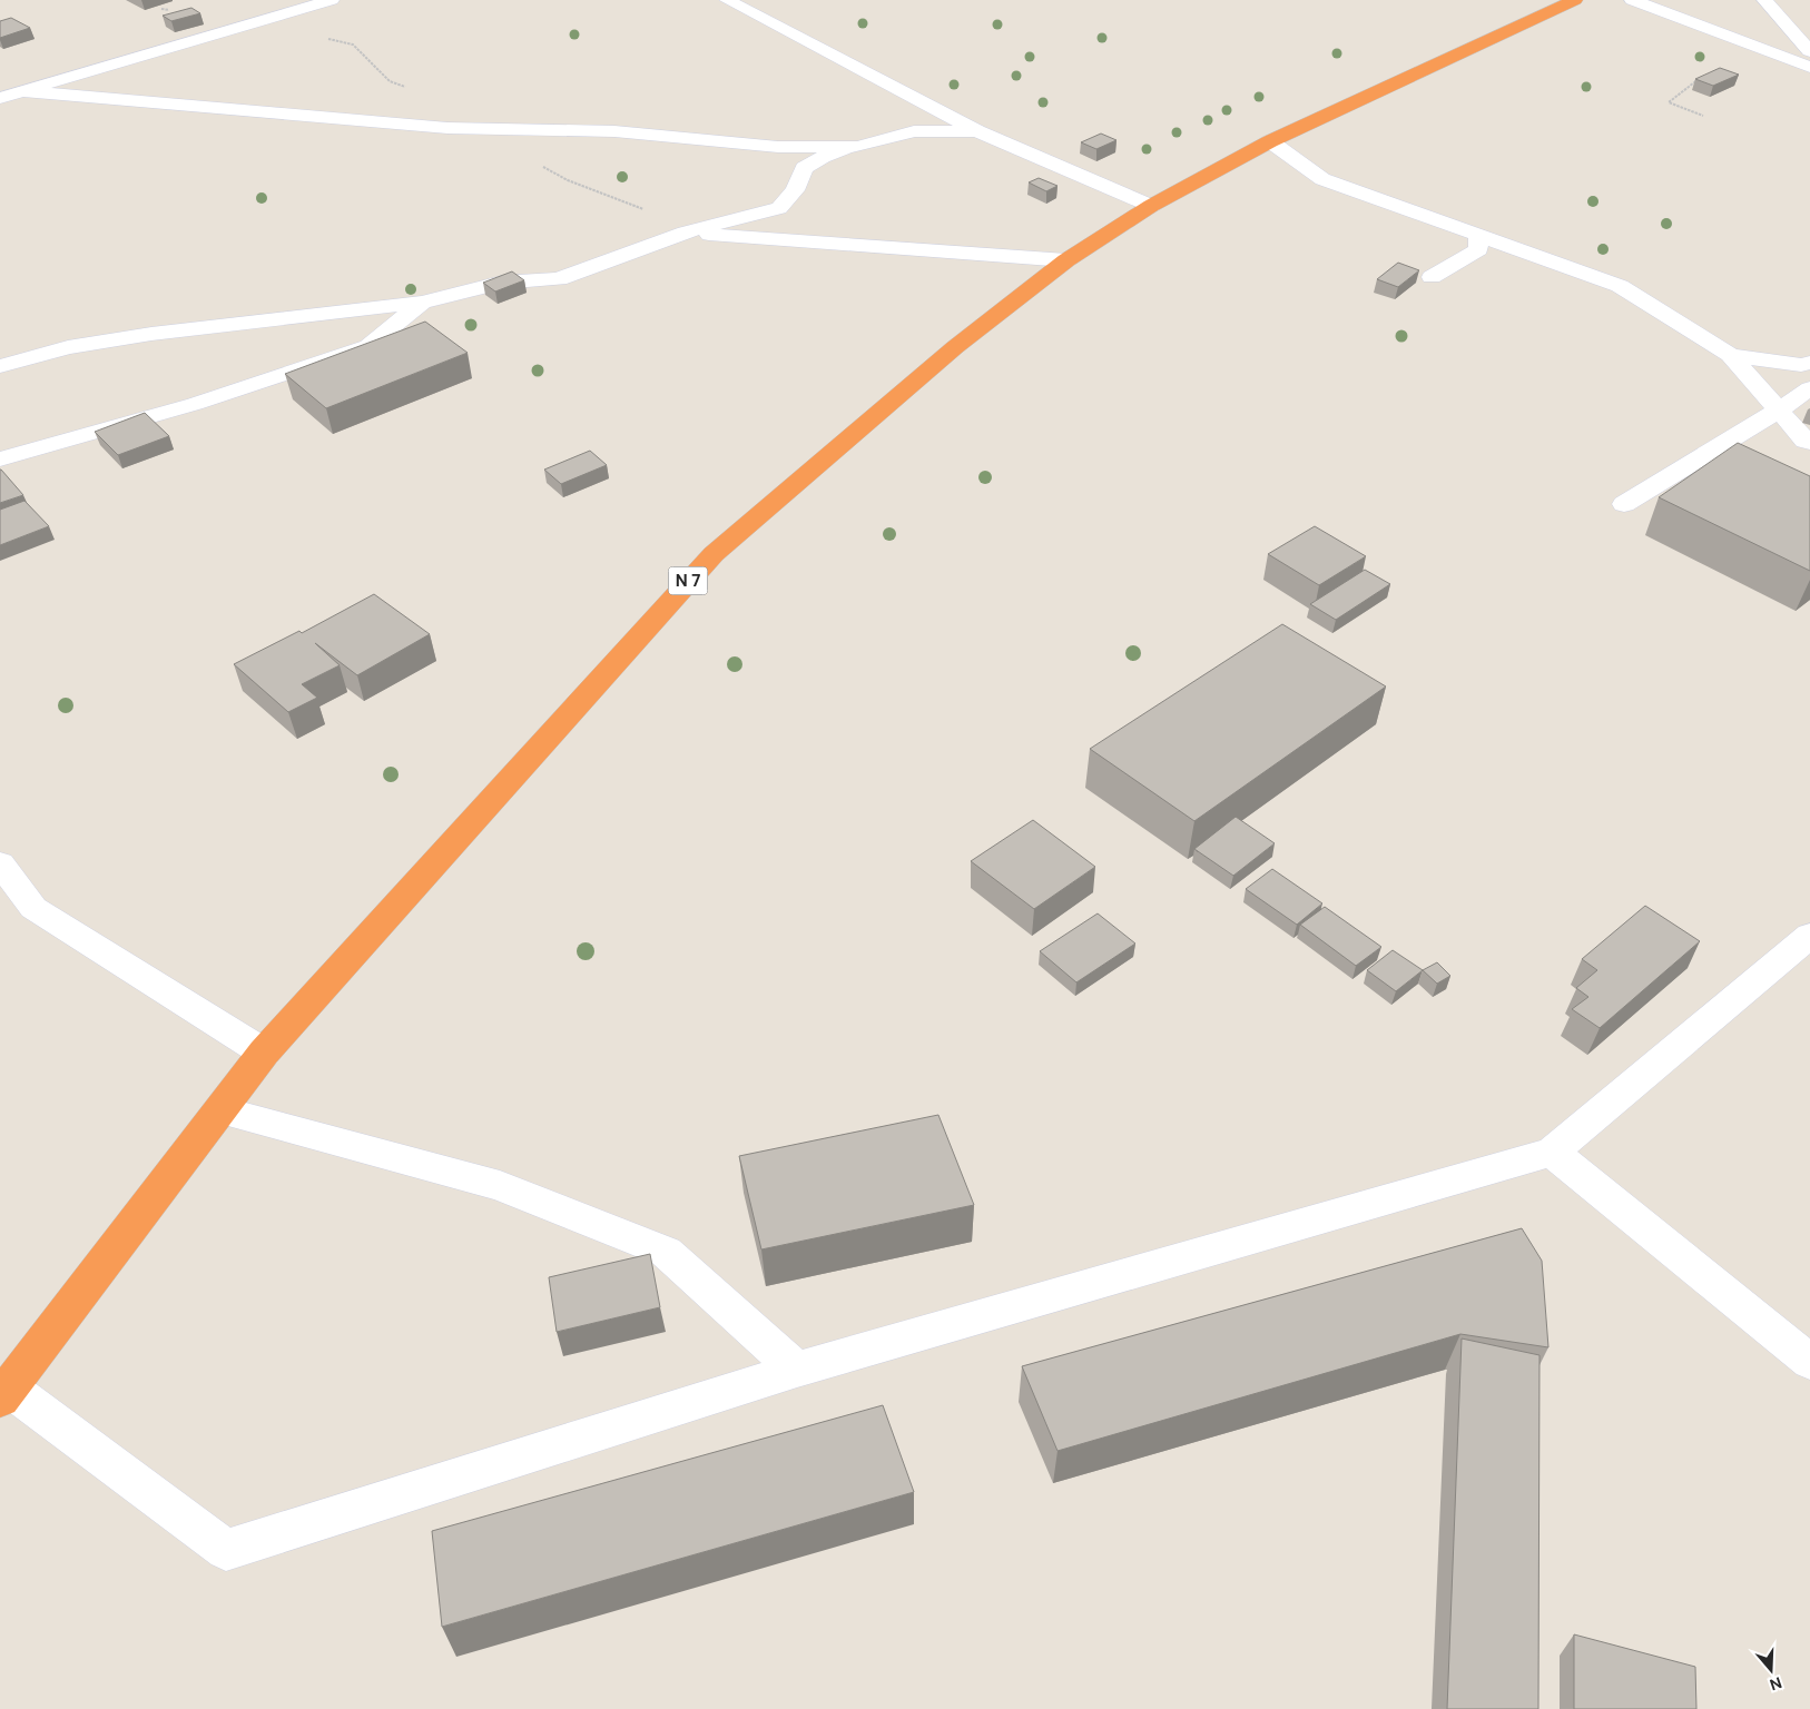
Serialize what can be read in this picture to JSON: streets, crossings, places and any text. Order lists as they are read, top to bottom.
{
  "streets": {
    "highway": ["N 7"]
  },
  "north": "bottom"
}
